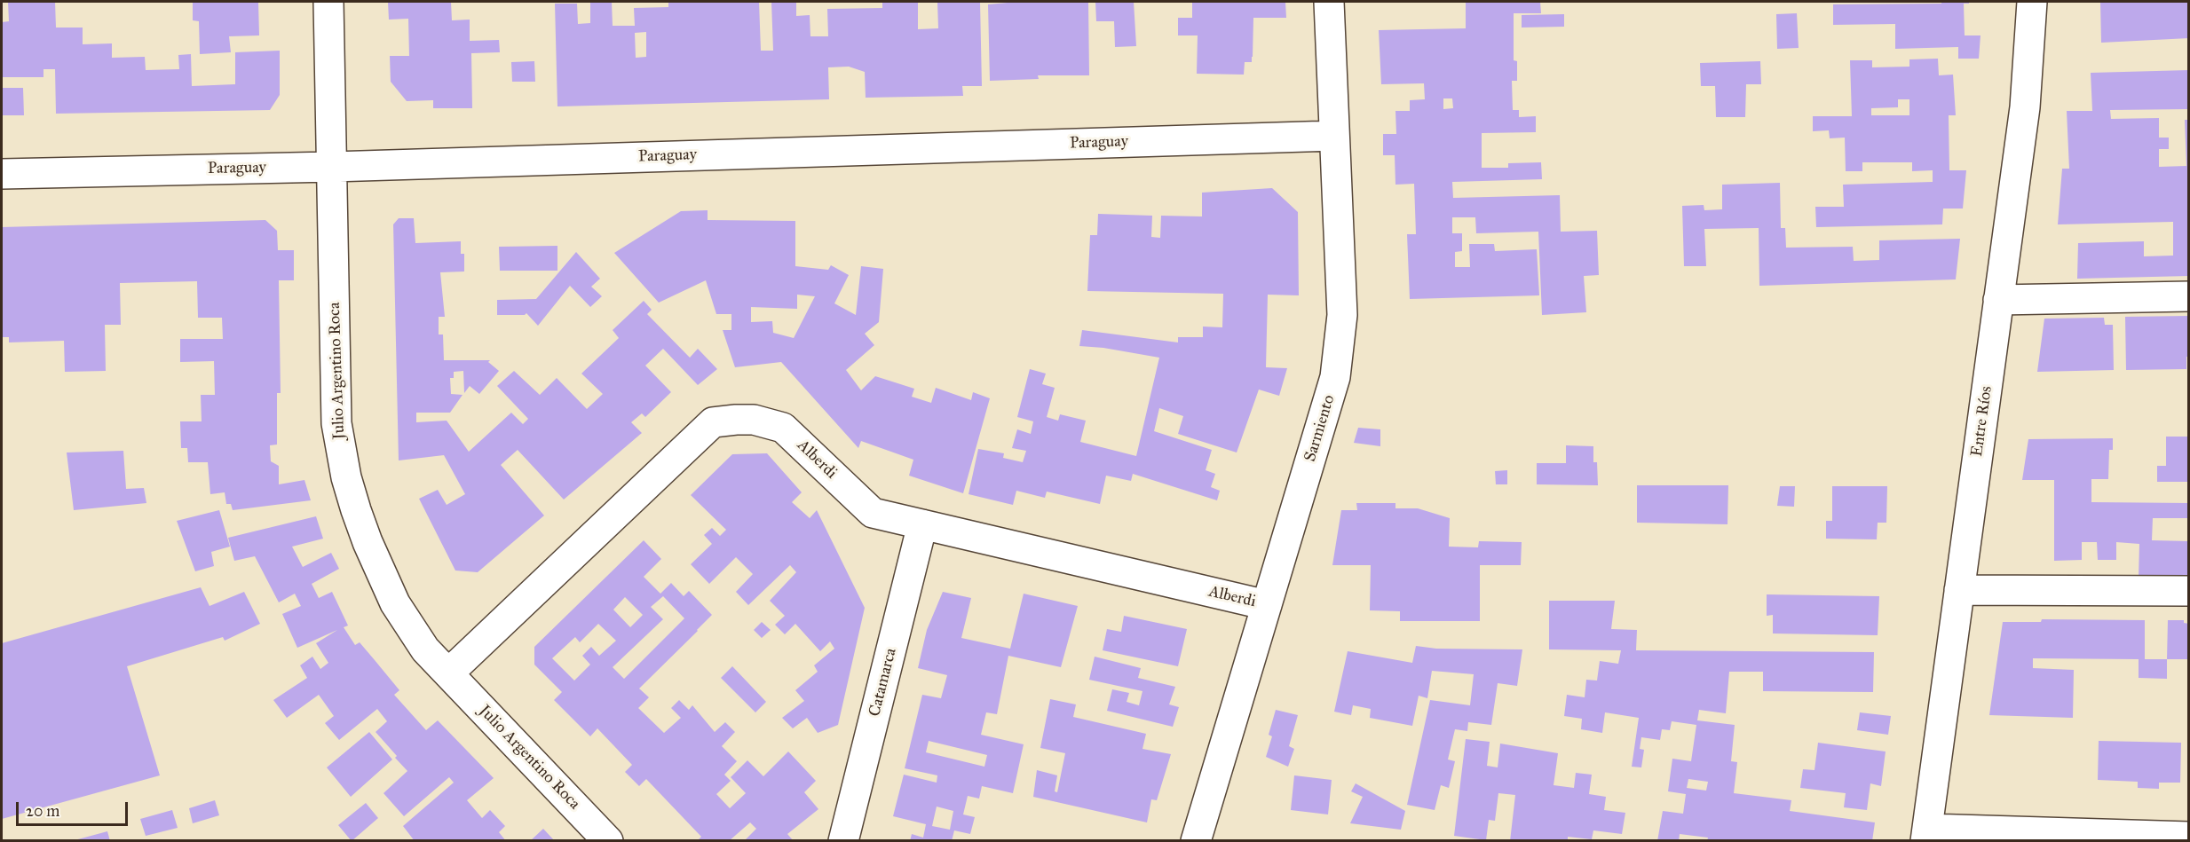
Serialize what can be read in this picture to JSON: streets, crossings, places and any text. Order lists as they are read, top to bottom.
{
  "streets": {
    "street": [
      "Paraguay",
      "Julio Argentino Roca",
      "Entre Ríos",
      "Sarmiento",
      "Alberdi",
      "Catamarca"
    ]
  },
  "crossings": [
    ["Paraguay", "Julio Argentino Roca"],
    ["Paraguay", "Sarmiento"],
    ["Julio Argentino Roca", "Alberdi"],
    ["Sarmiento", "Alberdi"],
    ["Alberdi", "Catamarca"]
  ],
  "scale_bar": "20 m"
}
